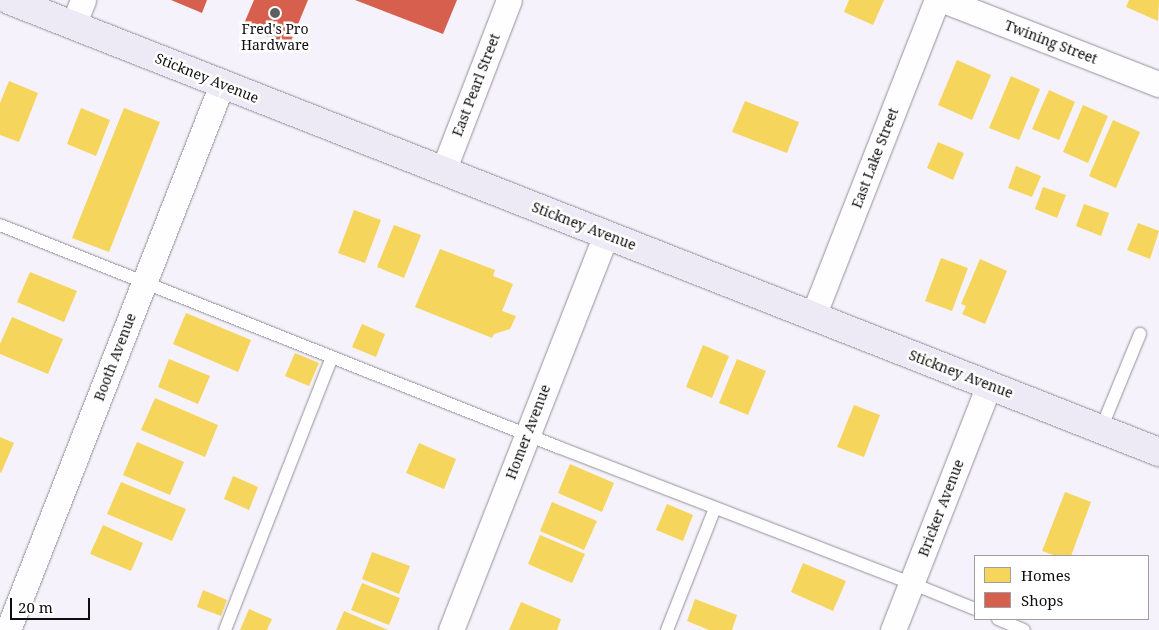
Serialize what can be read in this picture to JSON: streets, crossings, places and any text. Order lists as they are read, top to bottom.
{
  "streets": {
    "street": [
      "Twining Street",
      "Stickney Avenue",
      "East Pearl Street",
      "East Lake Street",
      "Booth Avenue",
      "Homer Avenue",
      "Bricker Avenue"
    ]
  },
  "crossings": [
    ["Stickney Avenue", "East Pearl Street"],
    ["Stickney Avenue", "East Lake Street"],
    ["Stickney Avenue", "Booth Avenue"],
    ["Stickney Avenue", "Homer Avenue"],
    ["Stickney Avenue", "Bricker Avenue"]
  ],
  "places": ["Fred's Pro Hardware"],
  "legend": ["Homes", "Shops"],
  "scale_bar": "20 m"
}
